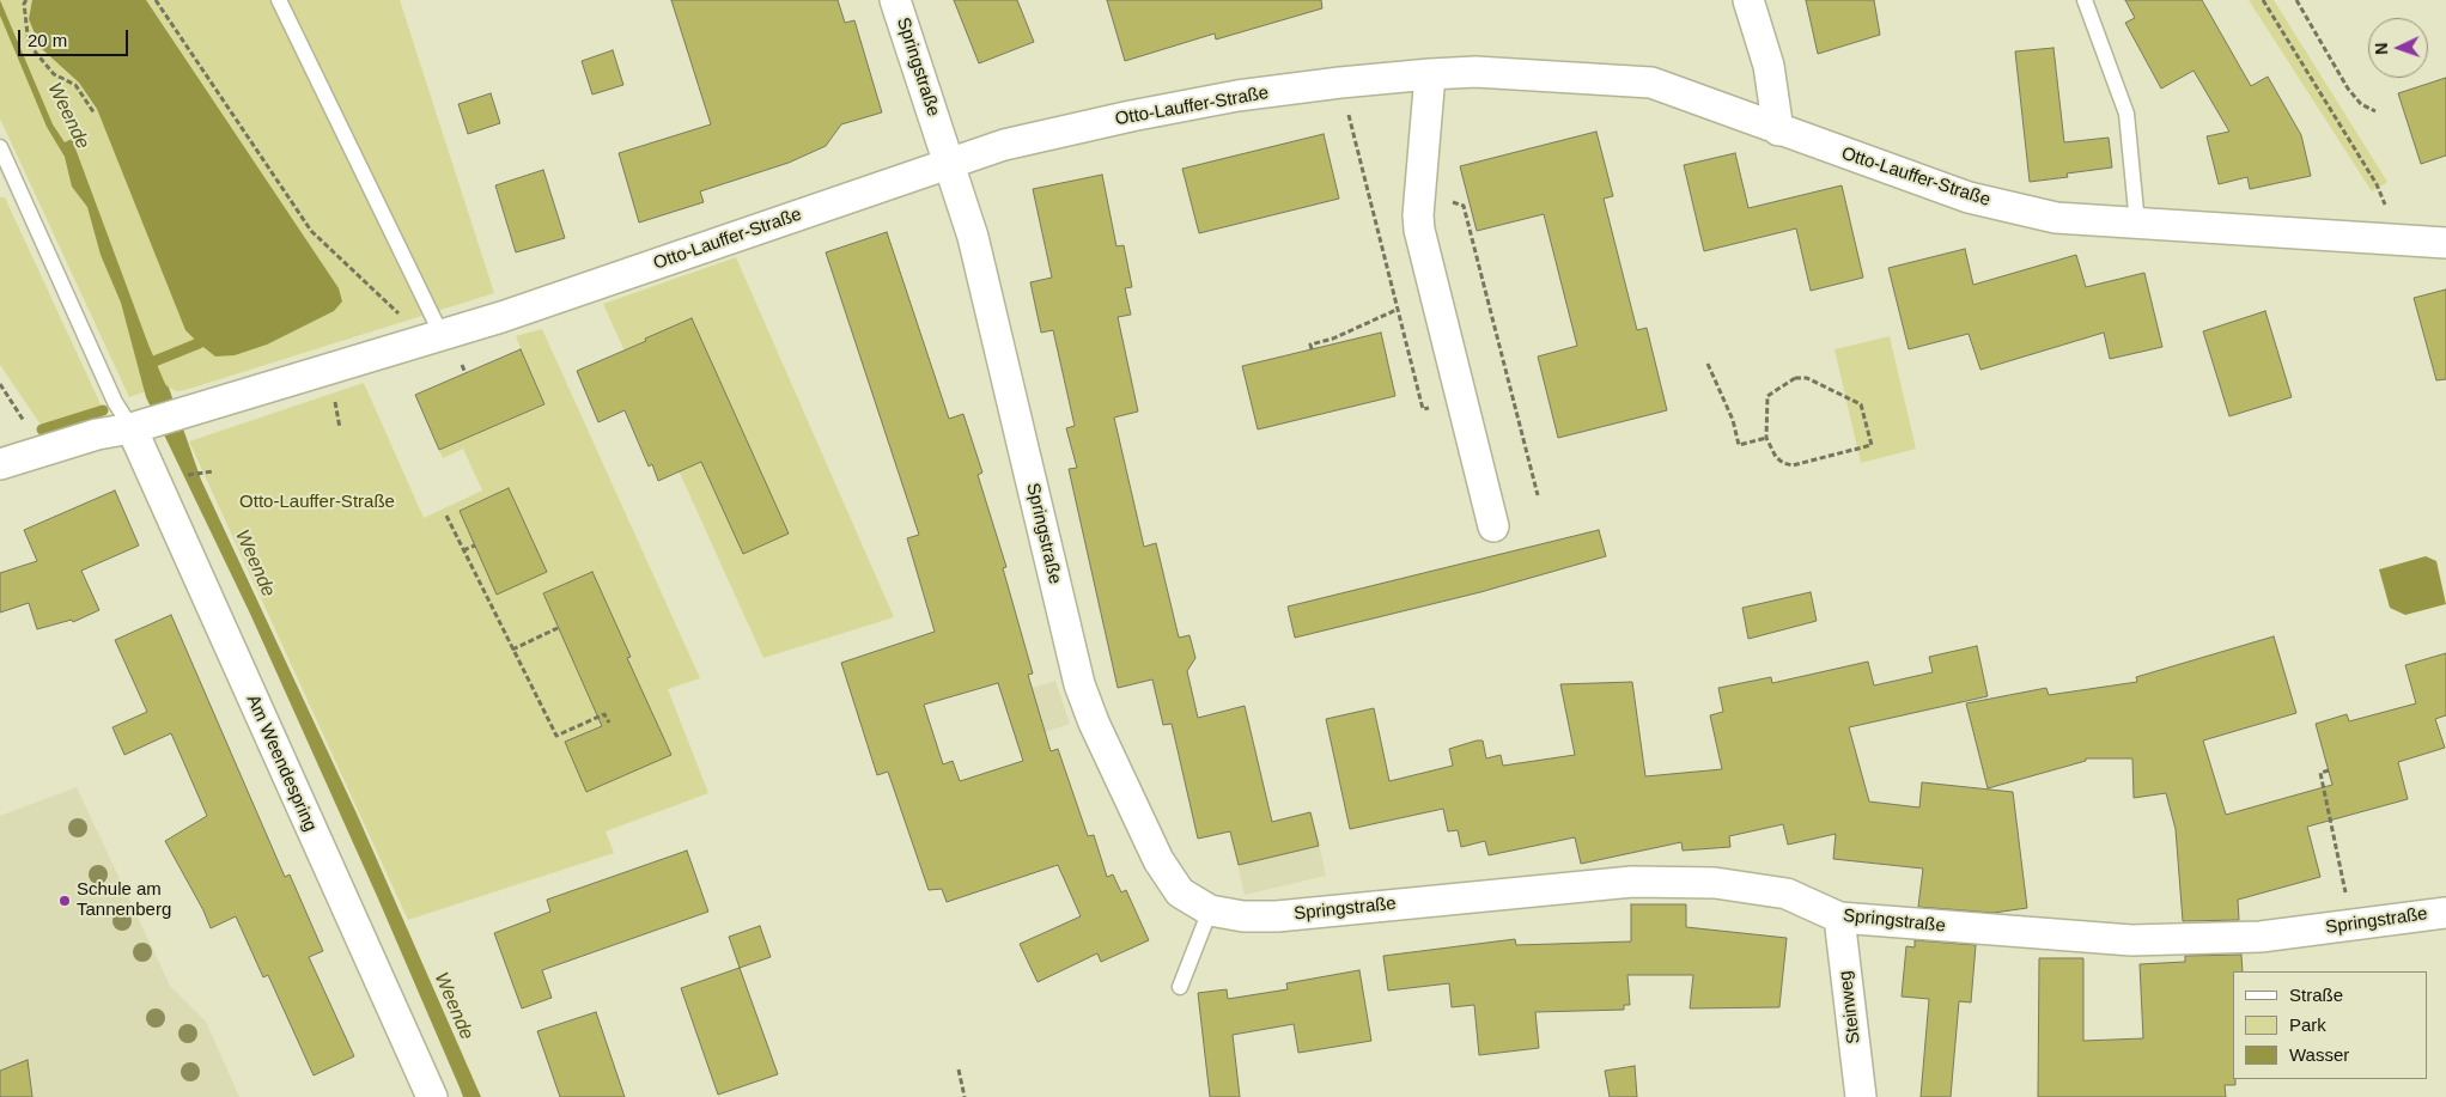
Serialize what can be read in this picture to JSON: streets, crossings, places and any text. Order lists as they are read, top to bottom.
{
  "streets": {
    "street": [
      "Springstraße",
      "Otto-Lauffer-Straße",
      "Am Weendespring",
      "Steinweg"
    ]
  },
  "crossings": [
    ["Springstraße", "Otto-Lauffer-Straße"],
    ["Springstraße", "Steinweg"],
    ["Otto-Lauffer-Straße", "Am Weendespring"]
  ],
  "water": ["Weende"],
  "parks": ["Otto-Lauffer-Straße"],
  "places": ["Schule am Tannenberg"],
  "legend": ["Straße", "Park", "Wasser"],
  "scale_bar": "20 m",
  "north": "left"
}
